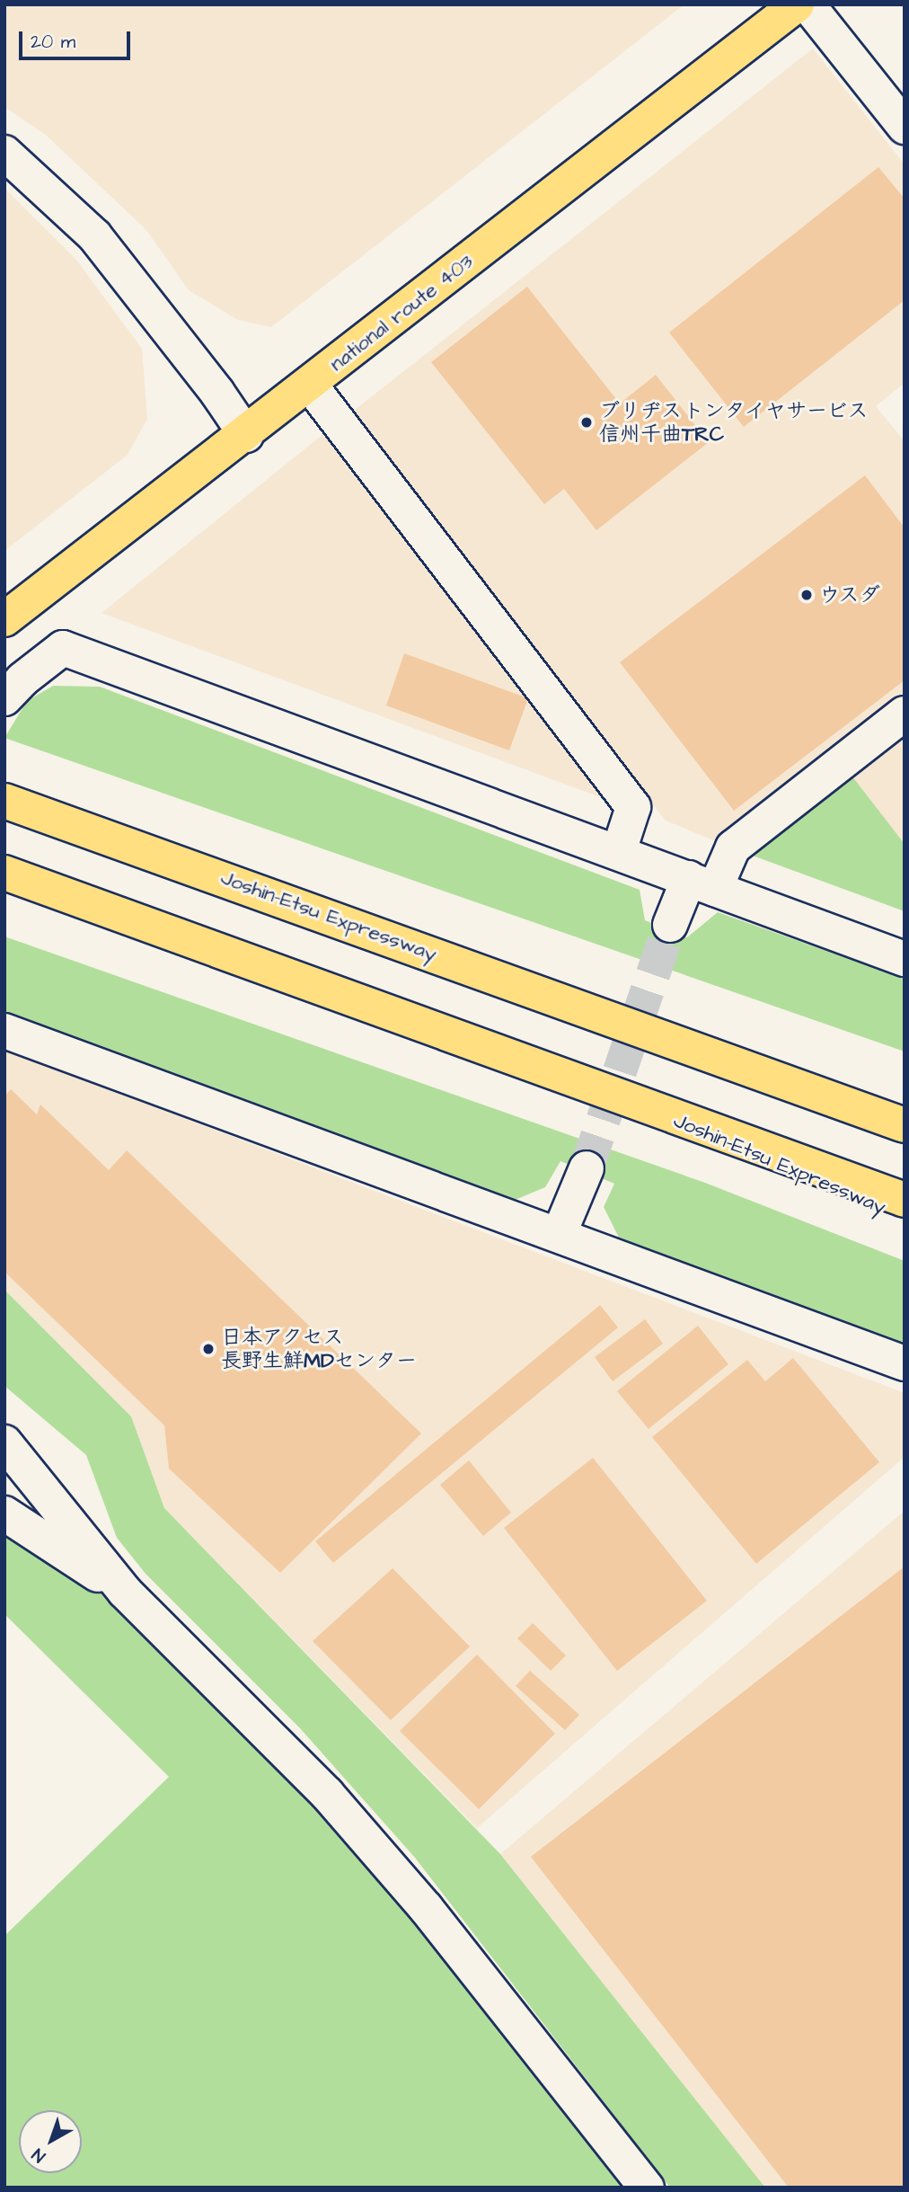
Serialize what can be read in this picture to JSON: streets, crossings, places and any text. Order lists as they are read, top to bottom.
{
  "streets": {
    "highway": ["national route 403", "Joshin-Etsu Expressway"]
  },
  "places": ["ブリヂストンタイヤサービス 信州千曲TRC", "ウスダ", "日本アクセス 長野生鮮MDセンター"],
  "scale_bar": "20 m",
  "north": "bottom left"
}
